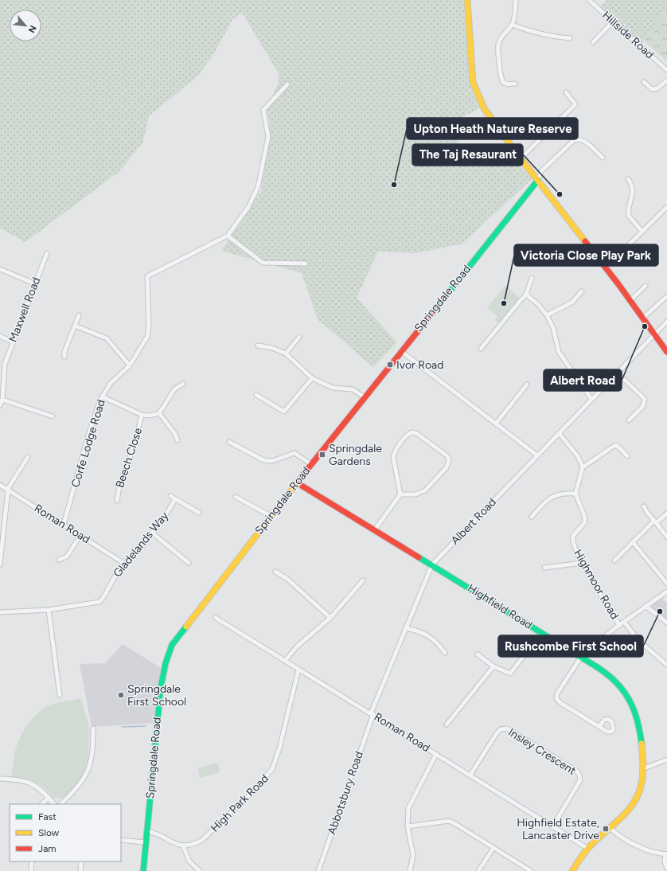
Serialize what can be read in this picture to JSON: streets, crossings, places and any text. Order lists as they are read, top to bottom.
{
  "streets": {
    "street": [
      "Hillside Road",
      "Springdale Road",
      "Maxwell Road",
      "Corfe Lodge Road",
      "Beech Close",
      "Albert Road",
      "Roman Road",
      "Gladelands Way",
      "Highmoor Road",
      "Highfield Road",
      "Insley Crescent",
      "Abbotsbury Road",
      "High Park Road"
    ]
  },
  "crossings": [
    ["Springdale Road", "Highfield Road"],
    ["Corfe Lodge Road", "Beech Close"],
    ["Corfe Lodge Road", "Roman Road"],
    ["Albert Road", "Roman Road"],
    ["Albert Road", "Highfield Road"],
    ["Albert Road", "Abbotsbury Road"],
    ["Roman Road", "Gladelands Way"],
    ["Roman Road", "Highfield Road"],
    ["Roman Road", "Insley Crescent"],
    ["Roman Road", "Abbotsbury Road"],
    ["Roman Road", "High Park Road"]
  ],
  "places": {
    "other": [
      "Upton Heath Nature Reserve",
      "The Taj Resaurant",
      "Victoria Close Play Park",
      "Albert Road",
      "Rushcombe First School",
      "Springdale First School"
    ],
    "transit": ["Ivor Road", "Springdale Gardens", "Highfield Estate, Lancaster Drive"]
  },
  "legend": ["Fast", "Slow", "Jam"],
  "north": "bottom right"
}
